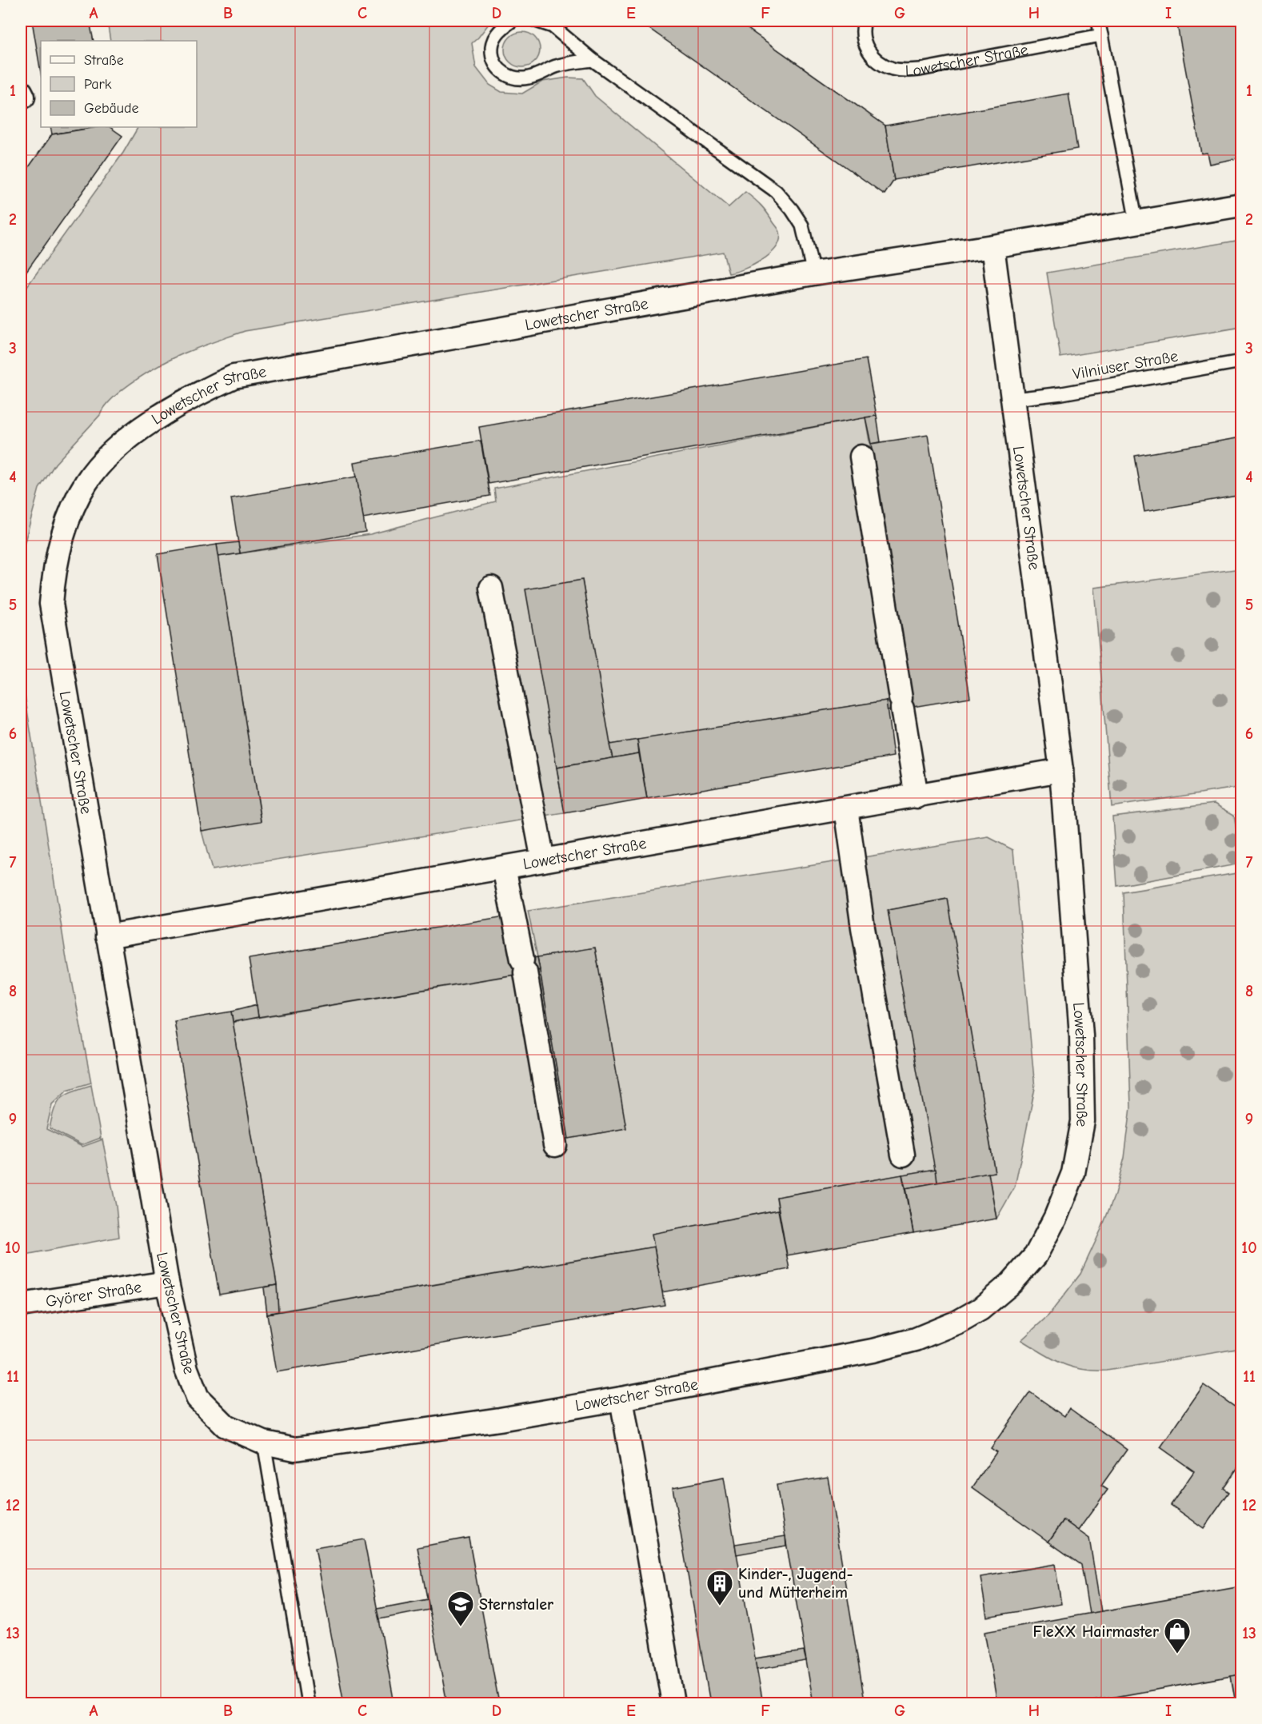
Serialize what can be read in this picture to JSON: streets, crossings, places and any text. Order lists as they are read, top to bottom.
{
  "streets": {
    "street": ["Lowetscher Straße", "Györer Straße"],
    "lane": ["Vilniuser Straße"]
  },
  "crossings": [
    ["Lowetscher Straße", "Vilniuser Straße"],
    ["Lowetscher Straße", "Györer Straße"]
  ],
  "places": {
    "building": ["Kinder-, Jugend- und Mütterheim"],
    "school or university": ["Sternstaler"],
    "shop": ["FleXX Hairmaster"]
  },
  "legend": ["Straße", "Park", "Gebäude"],
  "grid": {
    "columns": [
      "A",
      "B",
      "C",
      "D",
      "E",
      "F",
      "G",
      "H",
      "I"
    ],
    "rows": [
      "1",
      "2",
      "3",
      "4",
      "5",
      "6",
      "7",
      "8",
      "9",
      "10",
      "11",
      "12",
      "13"
    ]
  }
}
